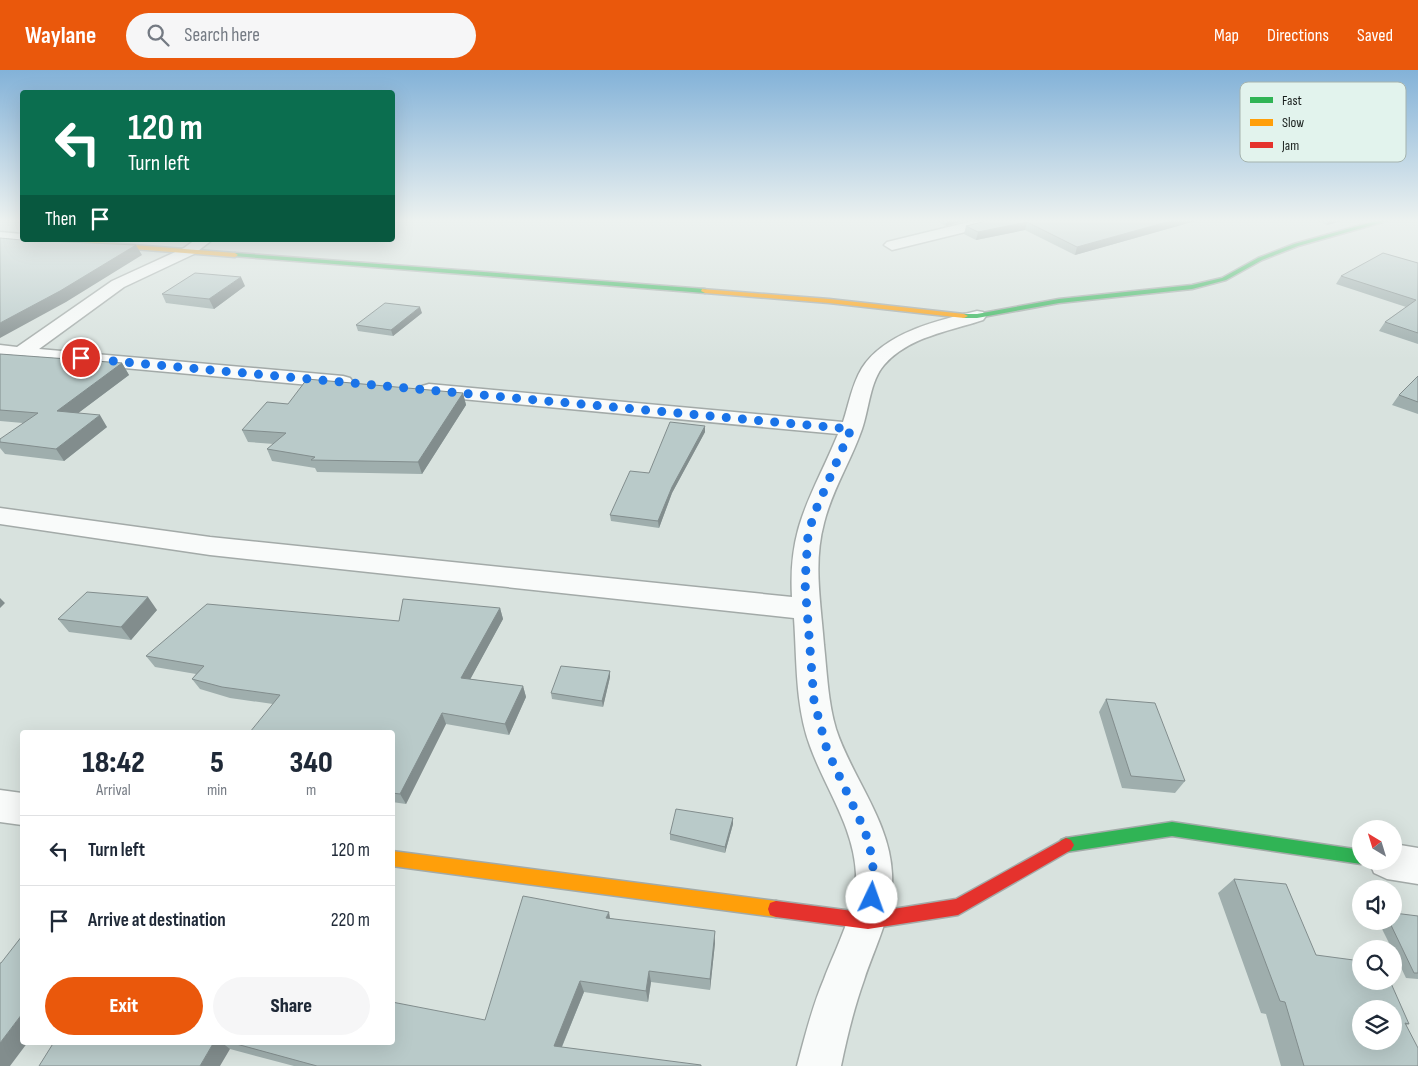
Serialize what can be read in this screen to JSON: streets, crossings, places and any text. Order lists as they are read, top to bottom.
{
  "legend": ["Fast", "Slow", "Jam"],
  "north": "top left",
  "page": {
    "header": "Waylane",
    "search": "Search here",
    "nav": ["Map", "Directions", "Saved"],
    "turn": ["120 m", "Turn left"],
    "then": "Then",
    "eta": [
      "18:42",
      "Arrival",
      "5",
      "min",
      "340",
      "m"
    ],
    "list": [
      {
        "name": "Turn left",
        "value": "120 m"
      },
      {
        "name": "Arrive at destination",
        "value": "220 m"
      }
    ],
    "buttons": ["Exit", "Share"]
  }
}
